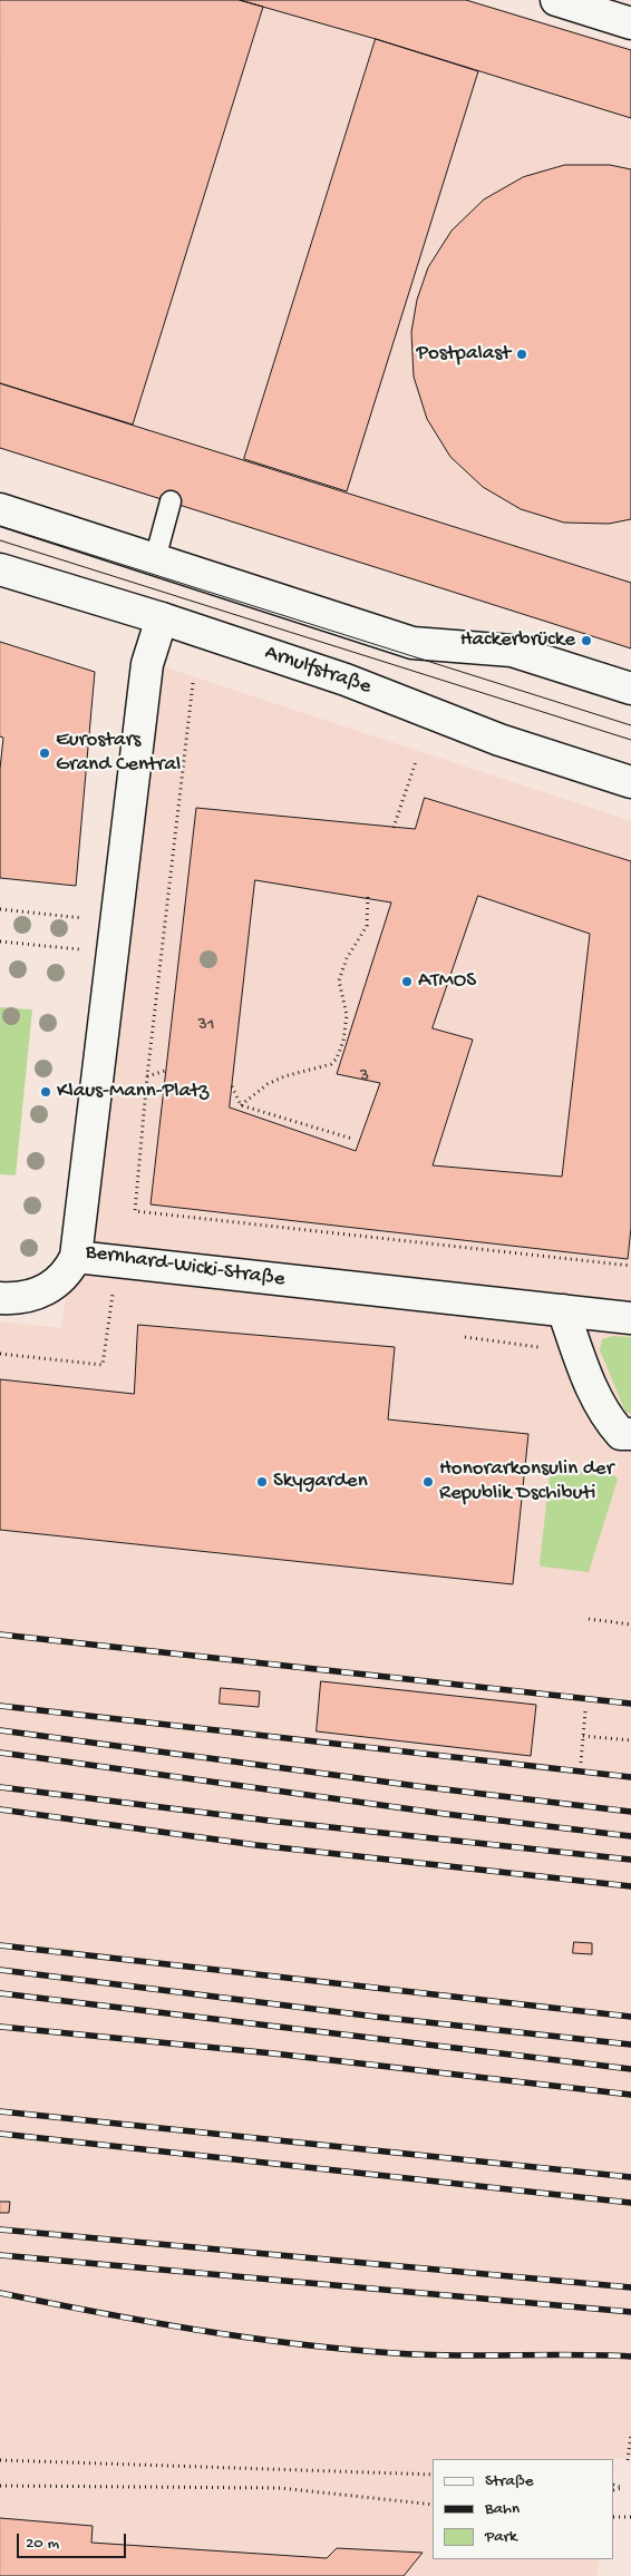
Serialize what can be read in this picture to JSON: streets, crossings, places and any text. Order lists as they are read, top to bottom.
{
  "streets": {
    "street": ["Arnulfstraße", "Bernhard-Wicki-Straße"]
  },
  "crossings": [
    ["Arnulfstraße", "Bernhard-Wicki-Straße"]
  ],
  "places": [
    "Postpalast",
    "Hackerbrücke",
    "Eurostars Grand Central",
    "ATMOS",
    "Klaus-Mann-Platz",
    "Skygarden",
    "Honorarkonsulin der Republik Dschibuti"
  ],
  "house_numbers": ["31", "3"],
  "legend": ["Straße", "Bahn", "Park"],
  "scale_bar": "20 m"
}
